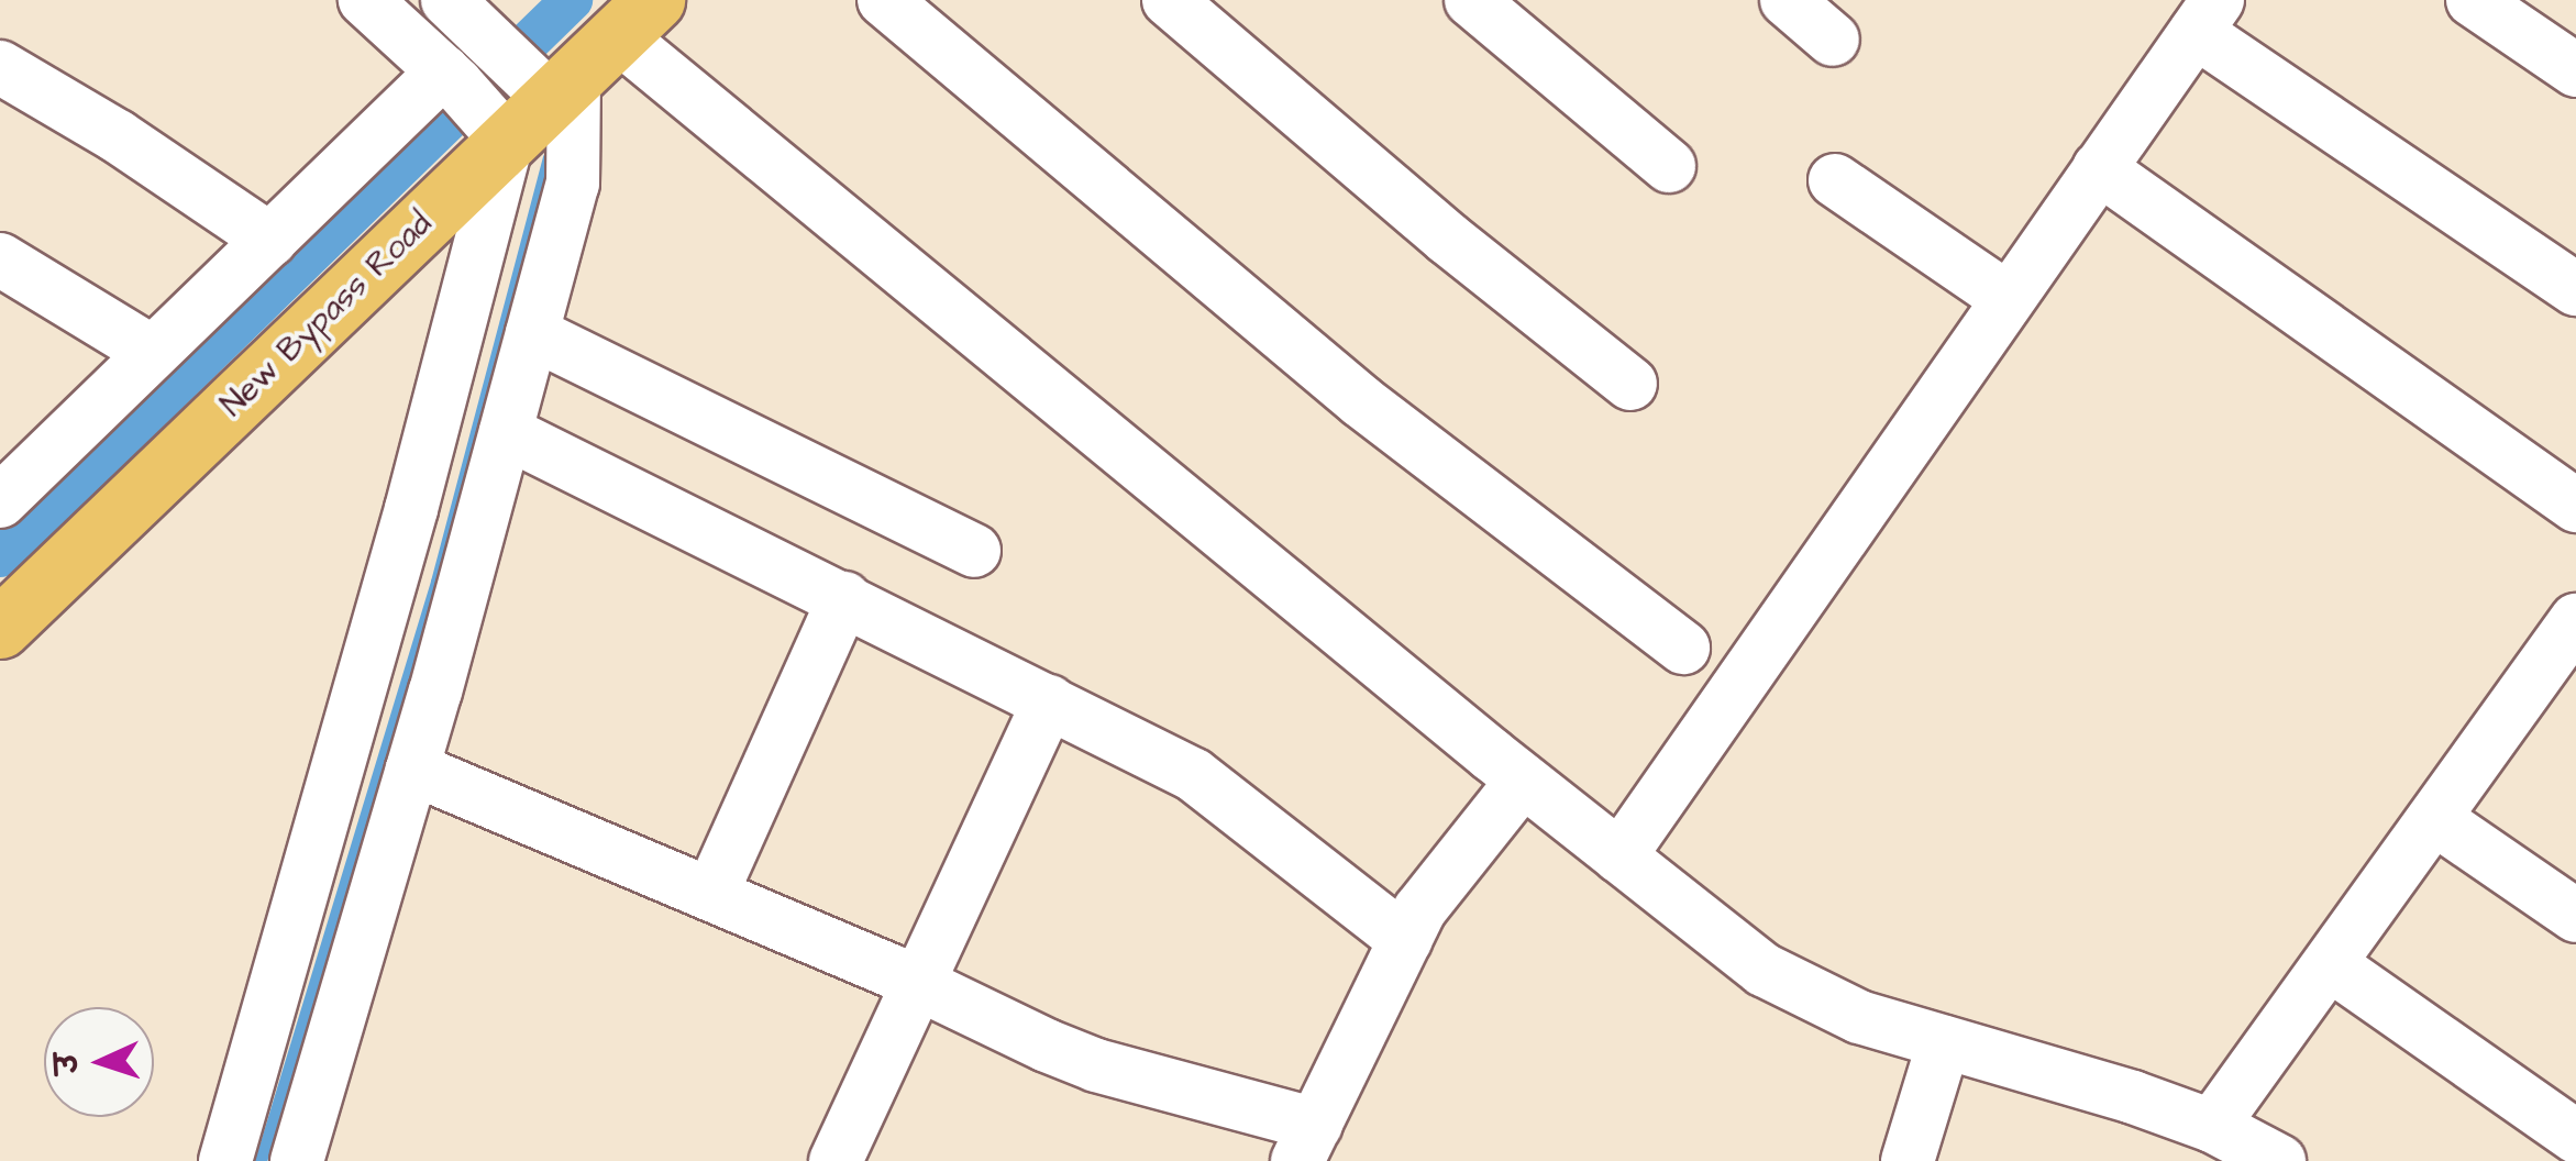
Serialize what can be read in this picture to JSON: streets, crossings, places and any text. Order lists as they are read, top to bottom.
{
  "streets": {
    "main road": ["New Bypass Road"]
  },
  "north": "left"
}
